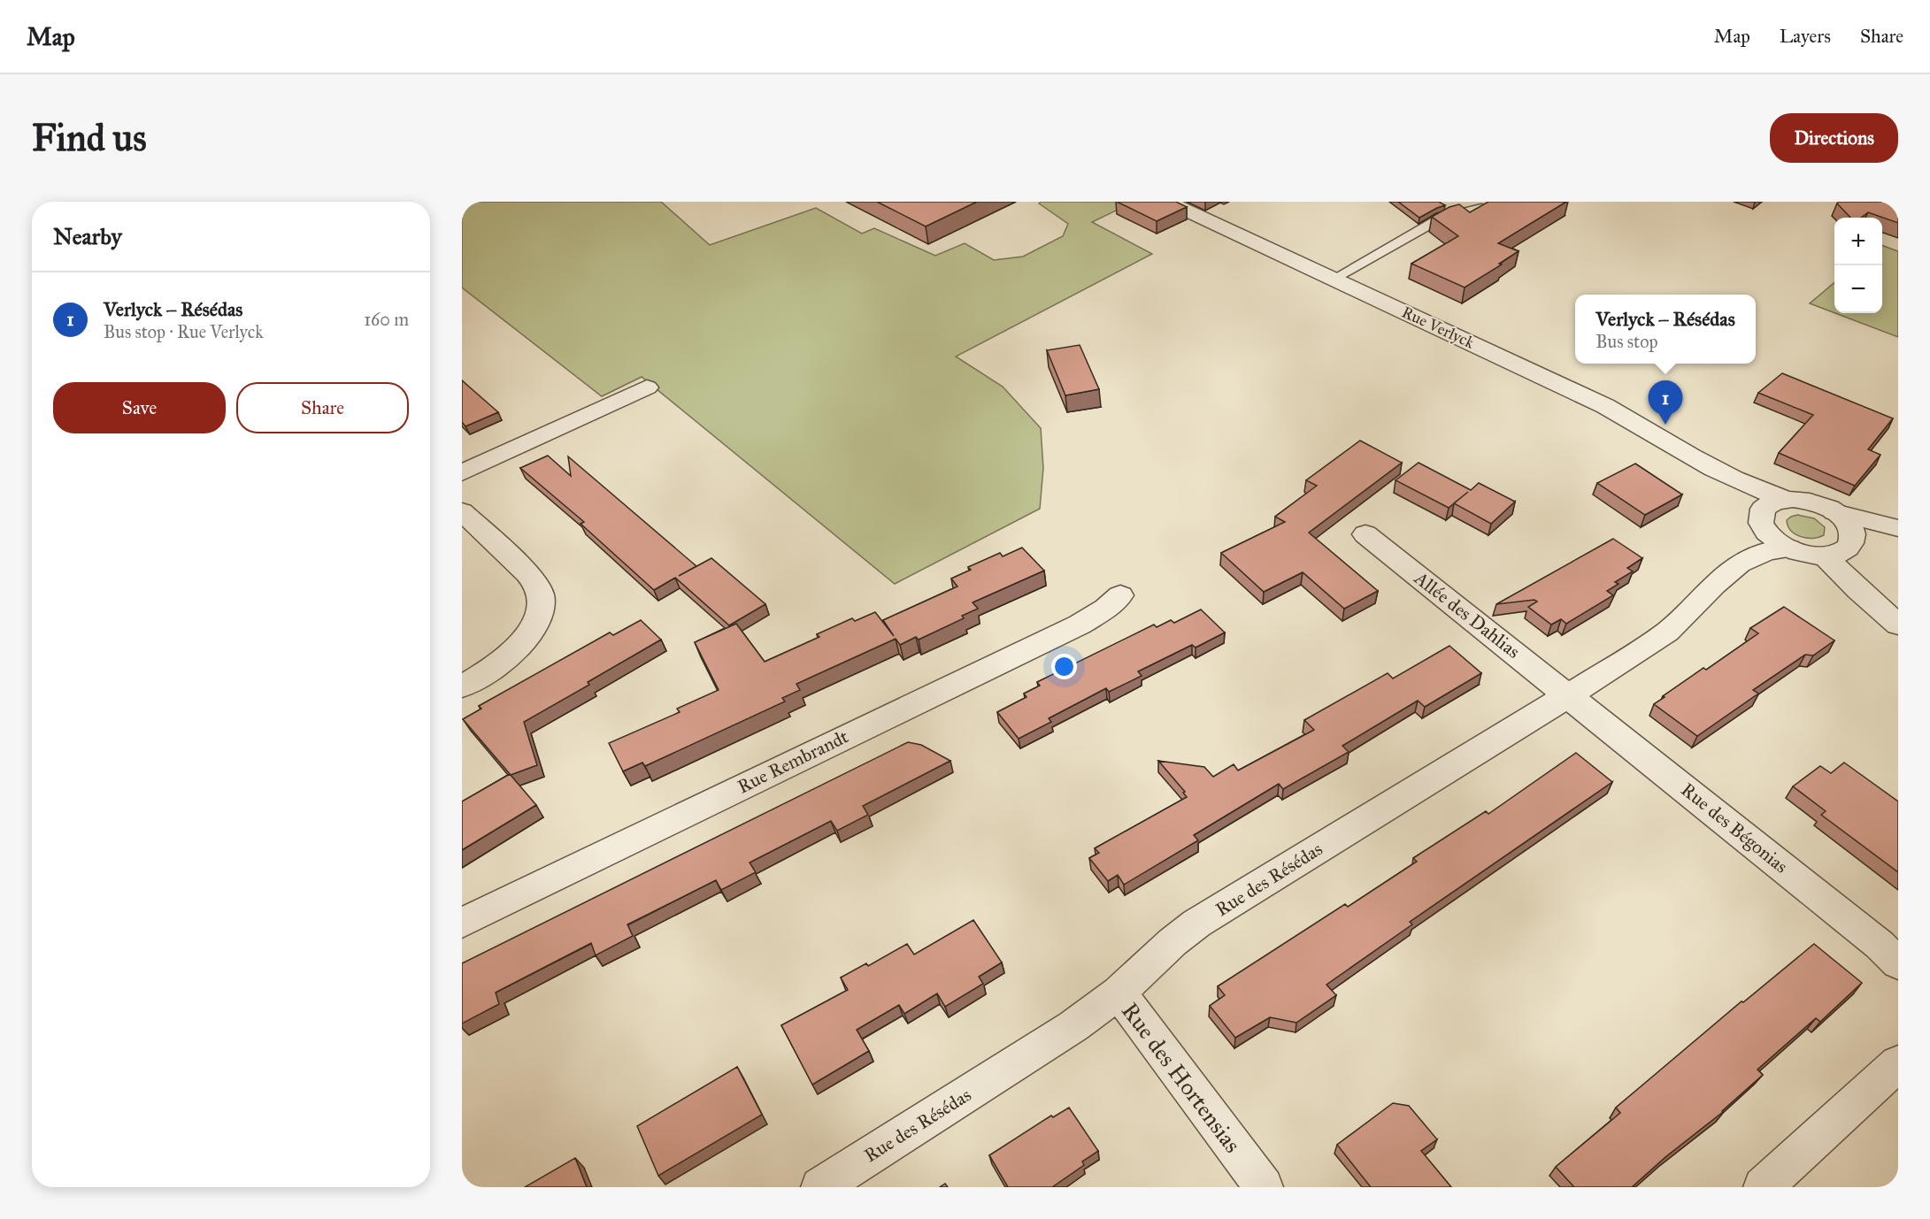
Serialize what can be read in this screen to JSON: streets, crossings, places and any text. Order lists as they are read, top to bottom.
{
  "streets": {
    "street": [
      "Rue Verlyck",
      "Allée des Dahlias",
      "Rue Rembrandt",
      "Rue des Bégonias",
      "Rue des Résédas",
      "Rue des Hortensias"
    ]
  },
  "crossings": [
    ["Rue Verlyck", "Rue des Résédas"],
    ["Allée des Dahlias", "Rue des Bégonias"],
    ["Allée des Dahlias", "Rue des Résédas"],
    ["Rue des Bégonias", "Rue des Résédas"],
    ["Rue des Résédas", "Rue des Hortensias"]
  ],
  "page": {
    "header": "Map",
    "nav": ["Map", "Layers", "Share"],
    "buttons": [
      "Directions",
      ["Save", "Share"]
    ],
    "title": "Find us",
    "heading": "Nearby",
    "map_buttons": ["+", "−"],
    "list": [
      {
        "mark": "1",
        "name": "Verlyck – Résédas",
        "note": "Bus stop · Rue Verlyck",
        "value": "160 m"
      }
    ],
    "popup": ["Verlyck – Résédas", "Bus stop"],
    "pins": "1"
  }
}
